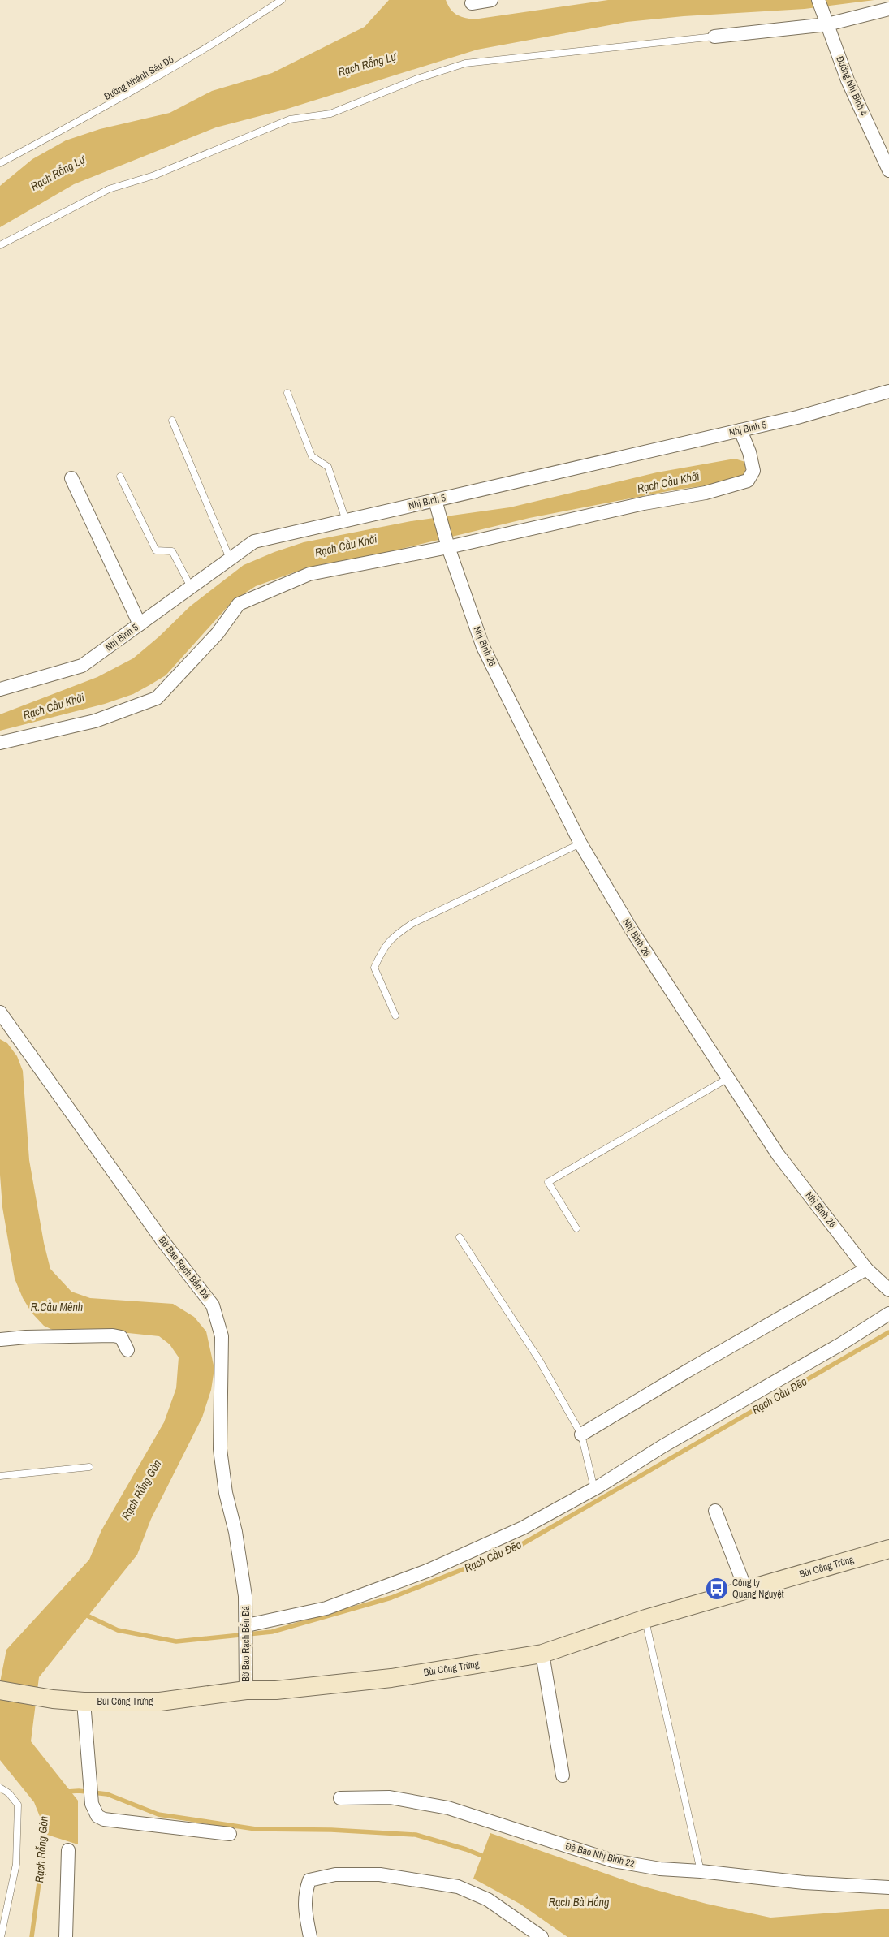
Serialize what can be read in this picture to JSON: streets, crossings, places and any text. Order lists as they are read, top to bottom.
{
  "streets": {
    "street": [
      "Đường Nhị Bình 4",
      "Nhị Bình 5",
      "Nhị Bình 26",
      "Bờ Bao Rạch Bến Đá",
      "Bùi Công Trừng",
      "Đê Bao Nhị Bình 22"
    ],
    "lane": ["Đường Nhánh Sáu Đô"]
  },
  "crossings": [
    ["Nhị Bình 5", "Nhị Bình 26"],
    ["Bờ Bao Rạch Bến Đá", "Bùi Công Trừng"]
  ],
  "water": [
    "Rạch Rỗng Lự",
    "Rạch Cầu Khởi",
    "R.Cầu Mênh",
    "Rạch Cầu Đẽo",
    "Rạch Rỗng Gòn",
    "Rạch Bà Hồng"
  ],
  "places": {
    "bus stop": ["Công ty Quang Nguyệt"]
  }
}
